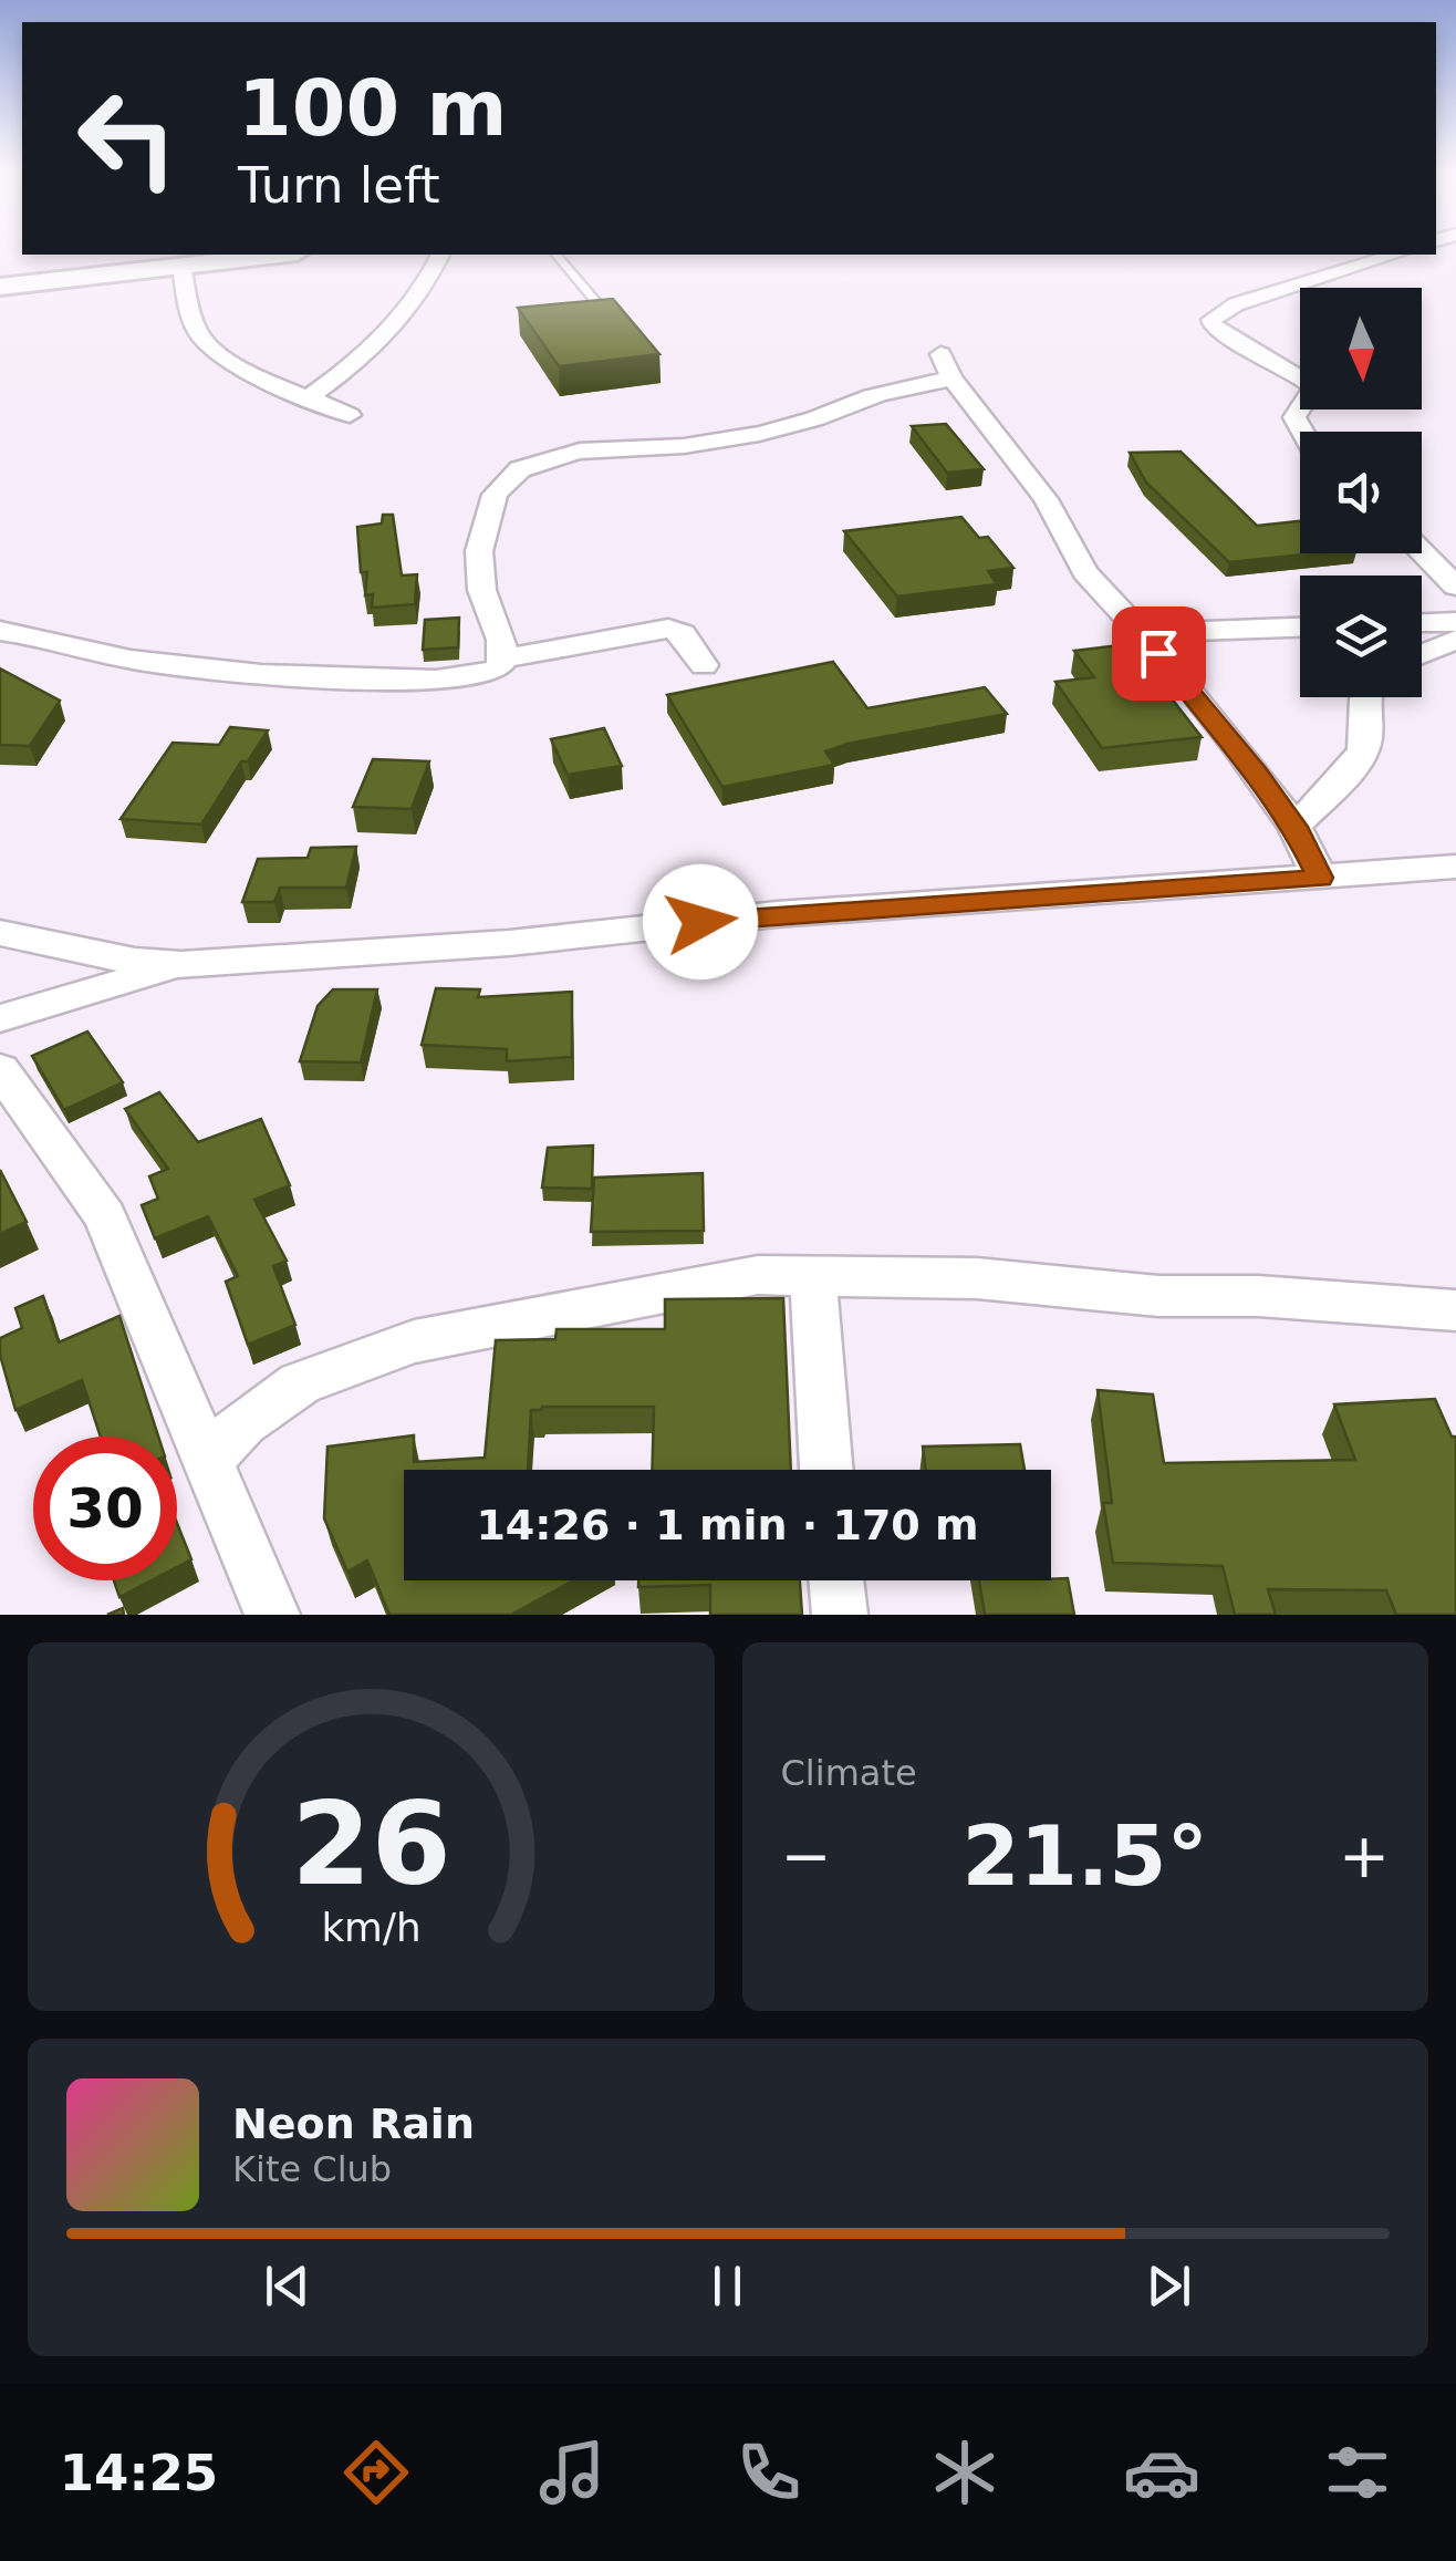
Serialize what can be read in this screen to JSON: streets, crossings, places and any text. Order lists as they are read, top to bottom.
{
  "north": "bottom",
  "page": {
    "turn": ["100 m", "Turn left"],
    "limit": "30",
    "trip": "14:26 · 1 min · 170 m",
    "tile": "Climate",
    "heat": ["−", "21.5°", "+"],
    "song": ["Neon Rain", "Kite Club"],
    "tabs": "14:25",
    "gauge": ["26", "km/h"]
  }
}
